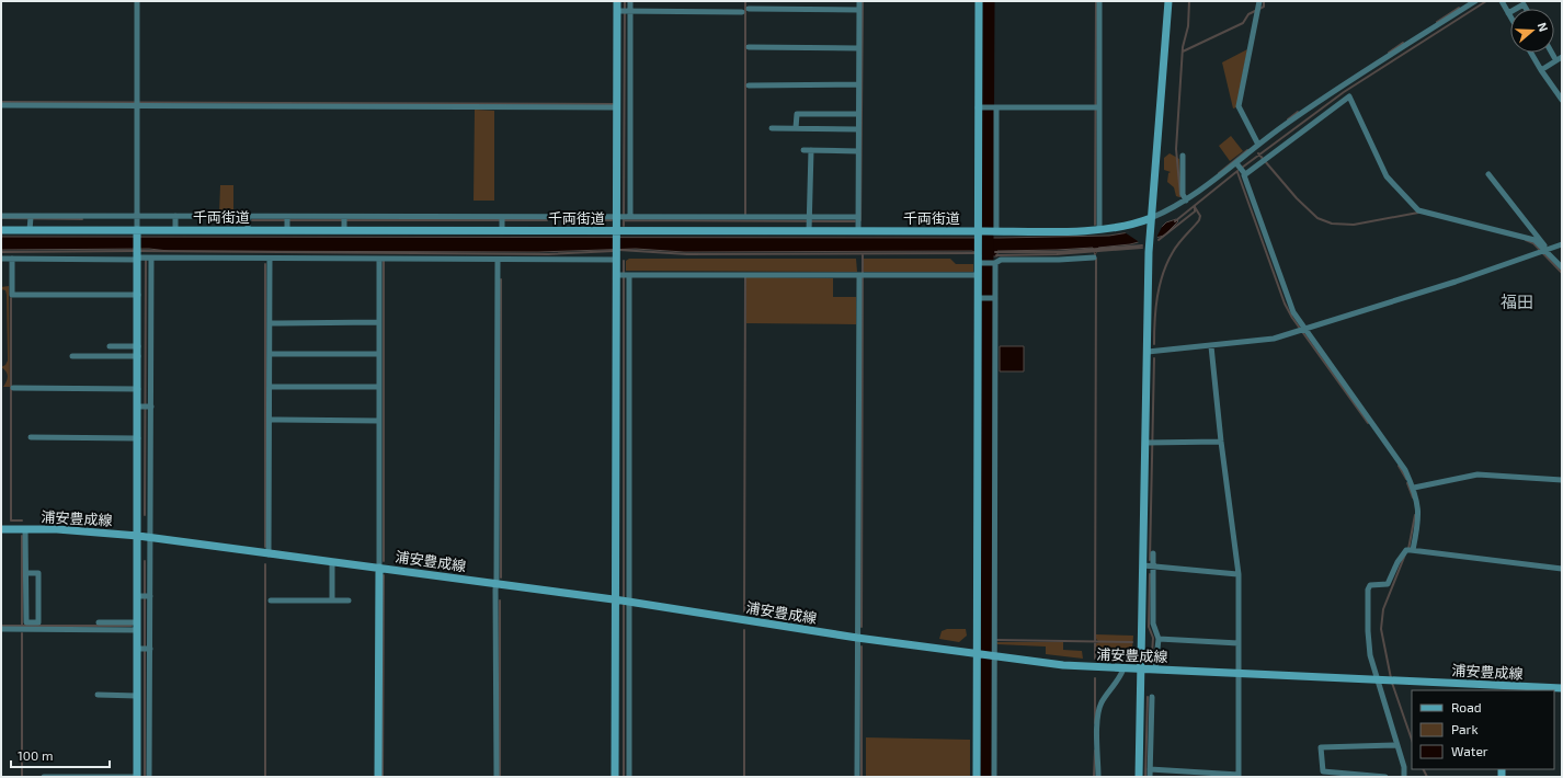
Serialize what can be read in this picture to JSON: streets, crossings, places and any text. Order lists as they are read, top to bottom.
{
  "streets": {
    "street": ["千両街道", "浦安豊成線"]
  },
  "districts": ["福田"],
  "legend": ["Road", "Park", "Water"],
  "scale_bar": "100 m",
  "north": "right"
}
